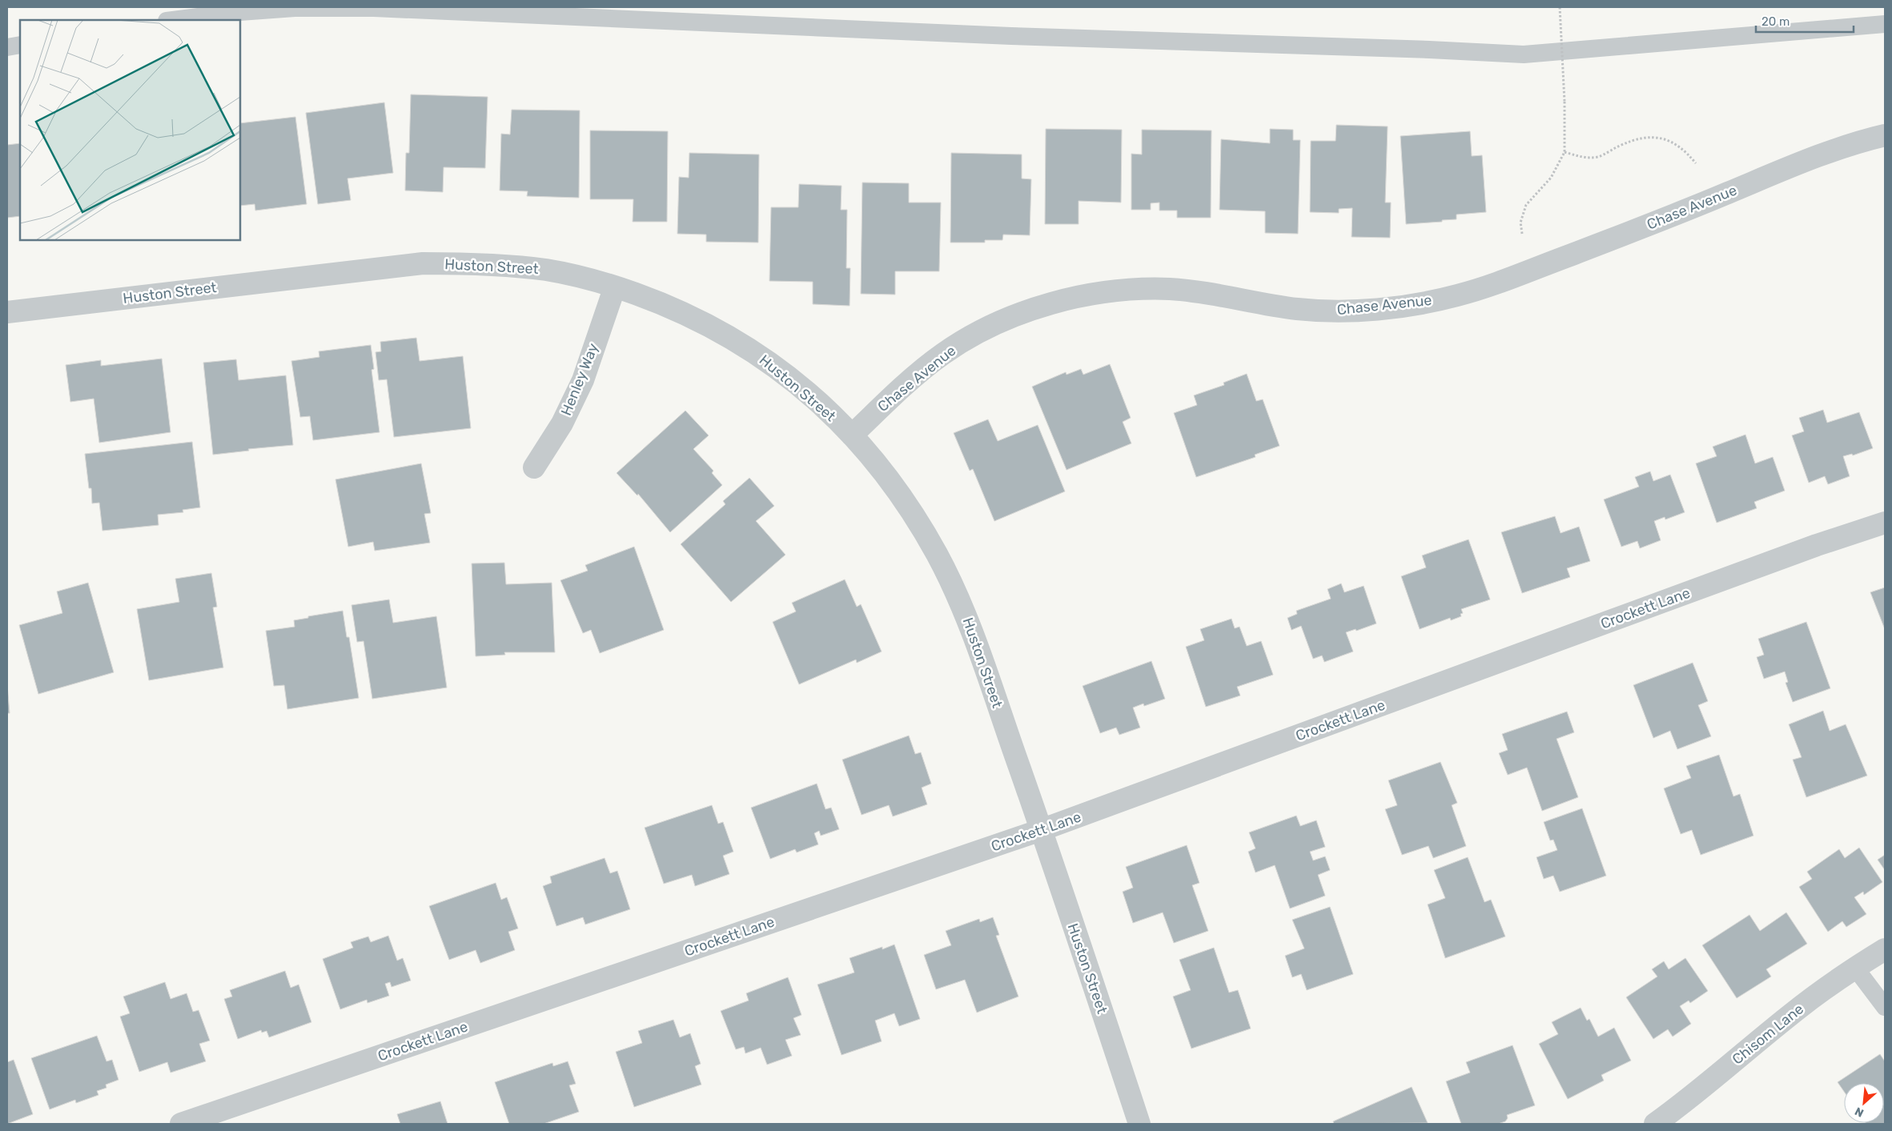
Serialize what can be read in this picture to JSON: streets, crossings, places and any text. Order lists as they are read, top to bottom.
{
  "streets": {
    "street": [
      "Chase Avenue",
      "Huston Street",
      "Henley Way",
      "Crockett Lane",
      "Chisom Lane"
    ]
  },
  "crossings": [
    ["Chase Avenue", "Huston Street"],
    ["Huston Street", "Henley Way"],
    ["Huston Street", "Crockett Lane"]
  ],
  "scale_bar": "20 m",
  "north": "bottom left"
}
